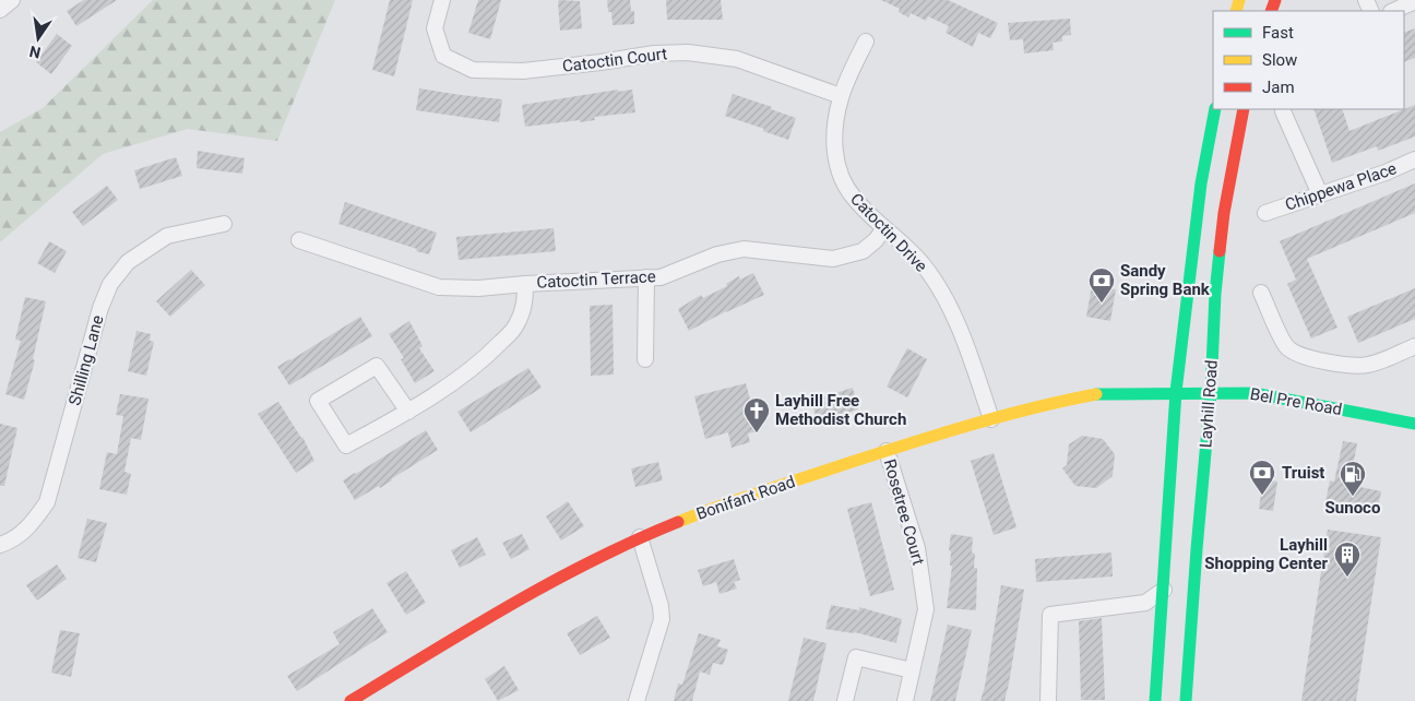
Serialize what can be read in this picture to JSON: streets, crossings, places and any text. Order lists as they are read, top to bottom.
{
  "streets": {
    "main road": ["Bel Pre Road", "Layhill Road", "Bonifant Road"],
    "street": [
      "Catoctin Court",
      "Chippewa Place",
      "Catoctin Drive",
      "Catoctin Terrace",
      "Shilling Lane",
      "Rosetree Court"
    ]
  },
  "crossings": [
    ["Catoctin Court", "Catoctin Drive"],
    ["Catoctin Drive", "Catoctin Terrace"],
    ["Catoctin Drive", "Bonifant Road"],
    ["Bel Pre Road", "Layhill Road"],
    ["Bel Pre Road", "Bonifant Road"],
    ["Layhill Road", "Bonifant Road"],
    ["Bonifant Road", "Rosetree Court"]
  ],
  "places": {
    "bank": ["Sandy Spring Bank", "Truist"],
    "church": ["Layhill Free Methodist Church"],
    "fuel station": ["Sunoco"],
    "building": ["Layhill Shopping Center"]
  },
  "legend": ["Fast", "Slow", "Jam"],
  "north": "bottom"
}
